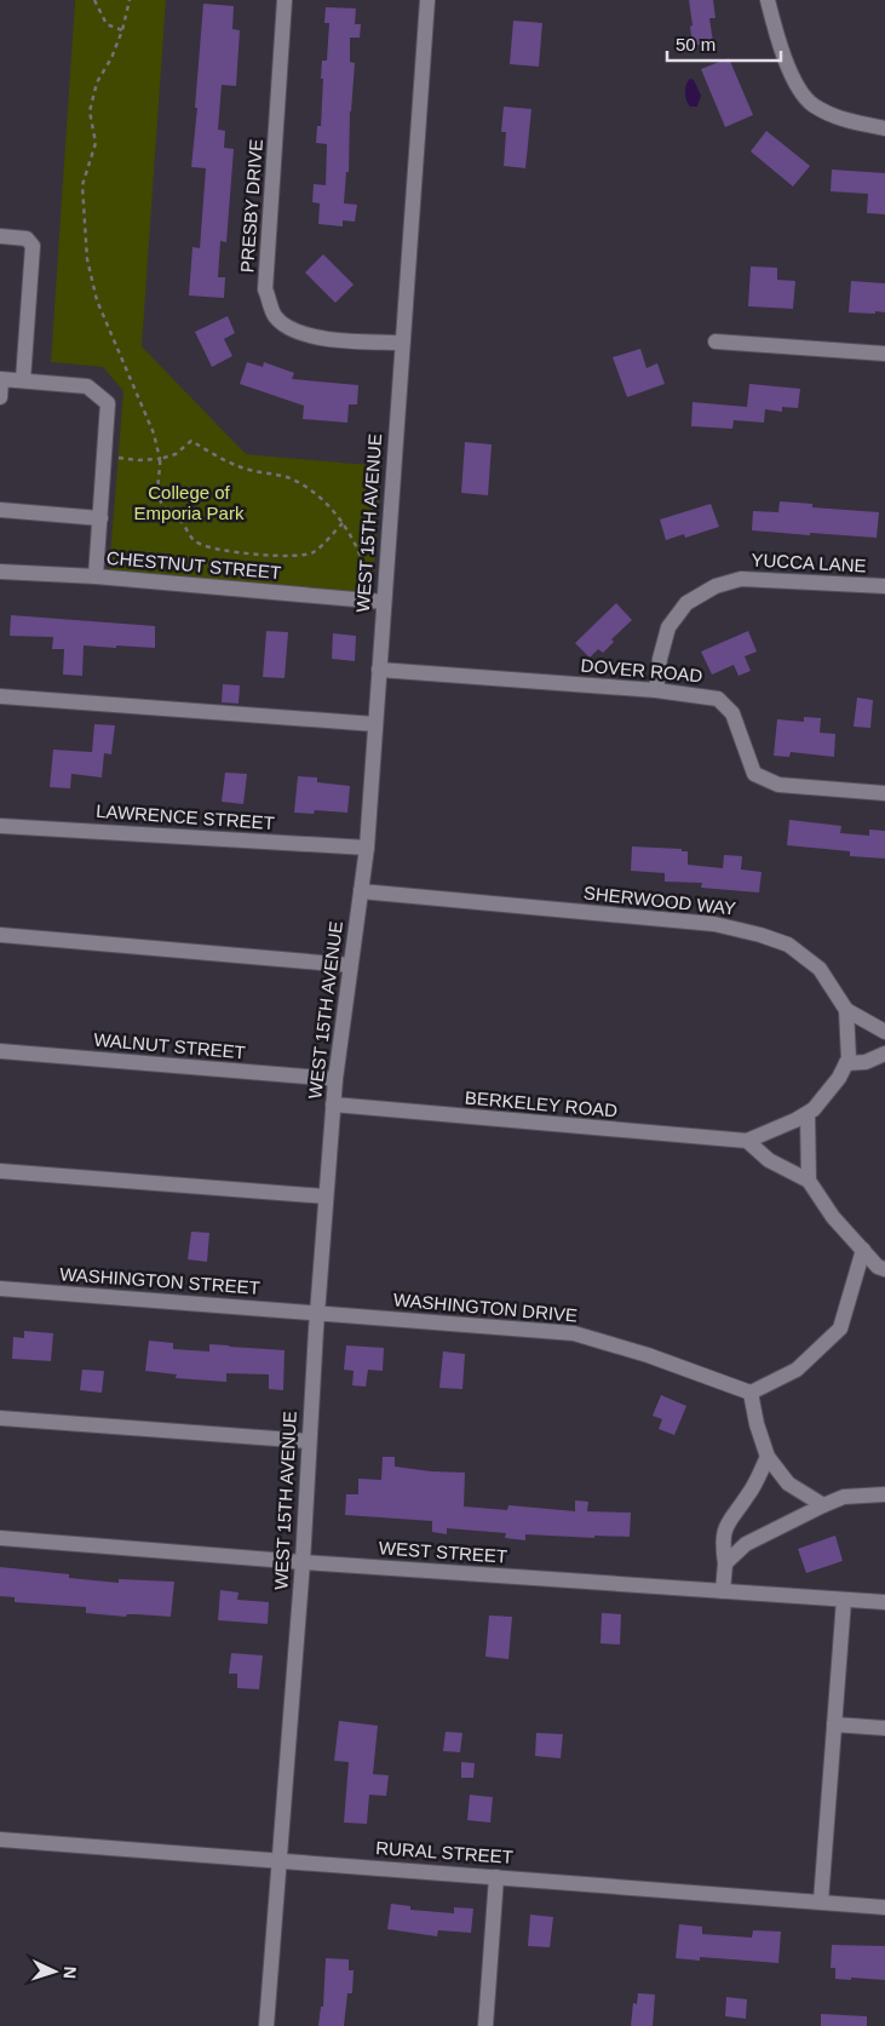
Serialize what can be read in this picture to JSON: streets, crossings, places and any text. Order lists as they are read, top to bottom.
{
  "streets": {
    "street": [
      "PRESBY DRIVE",
      "WEST 15TH AVENUE",
      "YUCCA LANE",
      "CHESTNUT STREET",
      "DOVER ROAD",
      "LAWRENCE STREET",
      "SHERWOOD WAY",
      "WALNUT STREET",
      "BERKELEY ROAD",
      "WASHINGTON STREET",
      "WASHINGTON DRIVE",
      "WEST STREET",
      "RURAL STREET"
    ]
  },
  "crossings": [
    ["PRESBY DRIVE", "WEST 15TH AVENUE"],
    ["WEST 15TH AVENUE", "CHESTNUT STREET"],
    ["WEST 15TH AVENUE", "DOVER ROAD"],
    ["WEST 15TH AVENUE", "LAWRENCE STREET"],
    ["WEST 15TH AVENUE", "SHERWOOD WAY"],
    ["WEST 15TH AVENUE", "WALNUT STREET"],
    ["WEST 15TH AVENUE", "BERKELEY ROAD"],
    ["WEST 15TH AVENUE", "WASHINGTON STREET"],
    ["WEST 15TH AVENUE", "WASHINGTON DRIVE"],
    ["WEST 15TH AVENUE", "WEST STREET"],
    ["WEST 15TH AVENUE", "RURAL STREET"],
    ["YUCCA LANE", "DOVER ROAD"],
    ["SHERWOOD WAY", "BERKELEY ROAD"],
    ["WASHINGTON STREET", "WASHINGTON DRIVE"]
  ],
  "parks": ["College of Emporia Park"],
  "scale_bar": "50 m",
  "north": "right"
}
